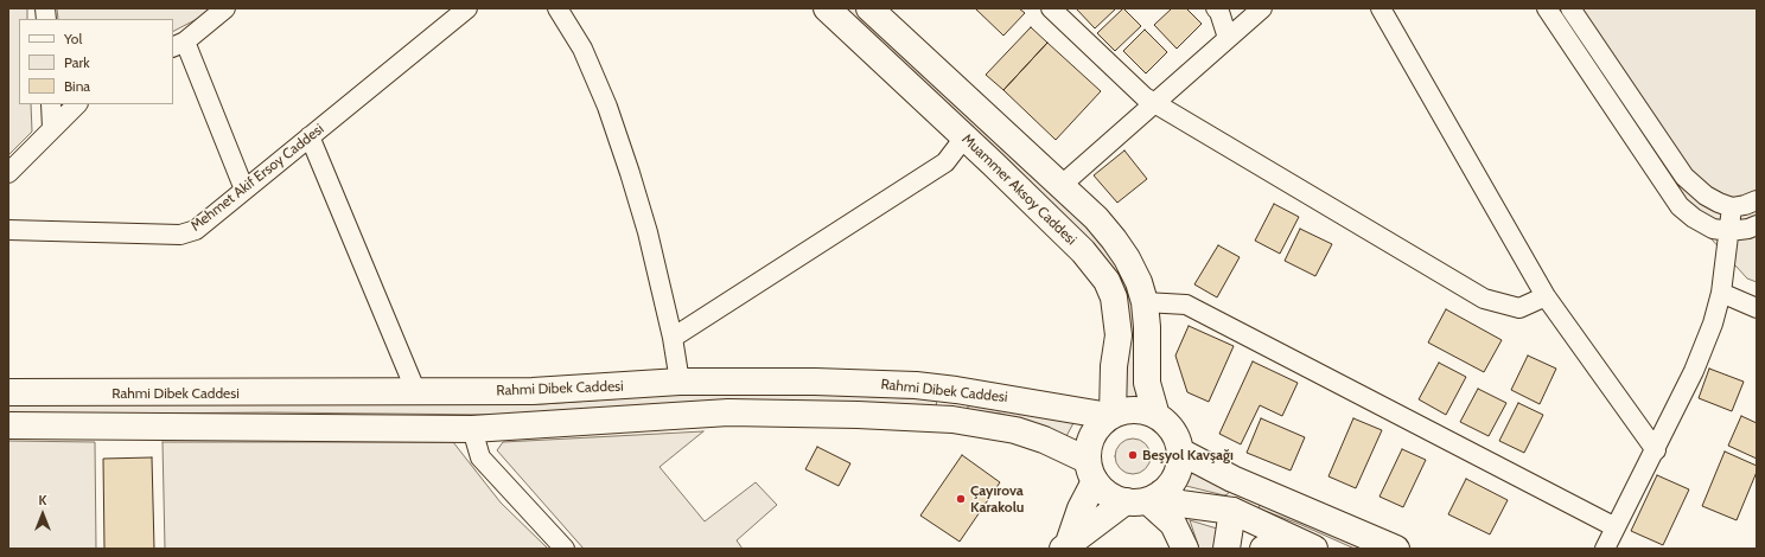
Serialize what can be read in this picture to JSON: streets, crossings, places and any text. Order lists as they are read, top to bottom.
{
  "streets": {
    "main road": ["Muammer Aksoy Caddesi", "Rahmi Dibek Caddesi"],
    "street": ["Mehmet Akif Ersoy Caddesi"]
  },
  "crossings": [
    ["Muammer Aksoy Caddesi", "Rahmi Dibek Caddesi"]
  ],
  "places": ["Beşyol Kavşağı", "Çayırova Karakolu"],
  "legend": ["Yol", "Park", "Bina"],
  "north": "top"
}
